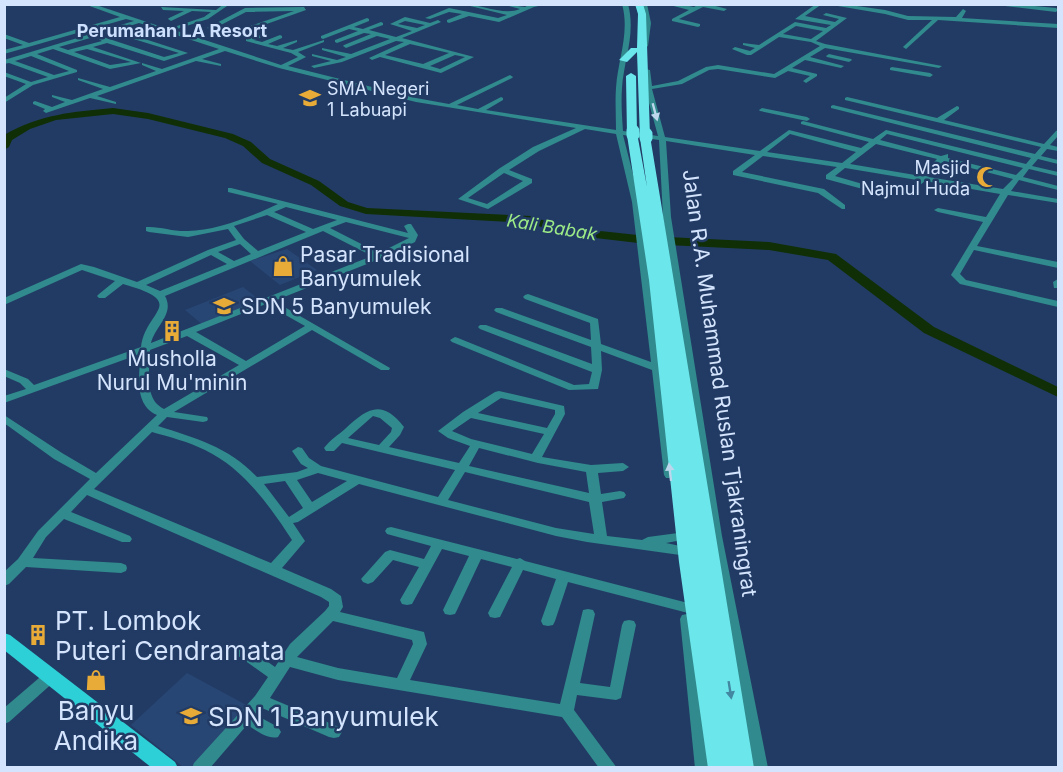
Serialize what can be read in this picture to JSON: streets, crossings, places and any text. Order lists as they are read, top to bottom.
{
  "streets": {
    "highway": ["Jalan R.A. Muhammad Ruslan Tjakraningrat"]
  },
  "districts": ["Perumahan LA Resort"],
  "water": ["Kali Babak"],
  "places": {
    "school or university": ["SMA Negeri 1 Labuapi", "SDN 5 Banyumulek", "SDN 1 Banyumulek"],
    "mosque": ["Masjid Najmul Huda"],
    "shop": ["Pasar Tradisional Banyumulek", "Banyu Andika"],
    "building": ["Musholla Nurul Mu'minin", "PT. Lombok Puteri Cendramata"]
  }
}
